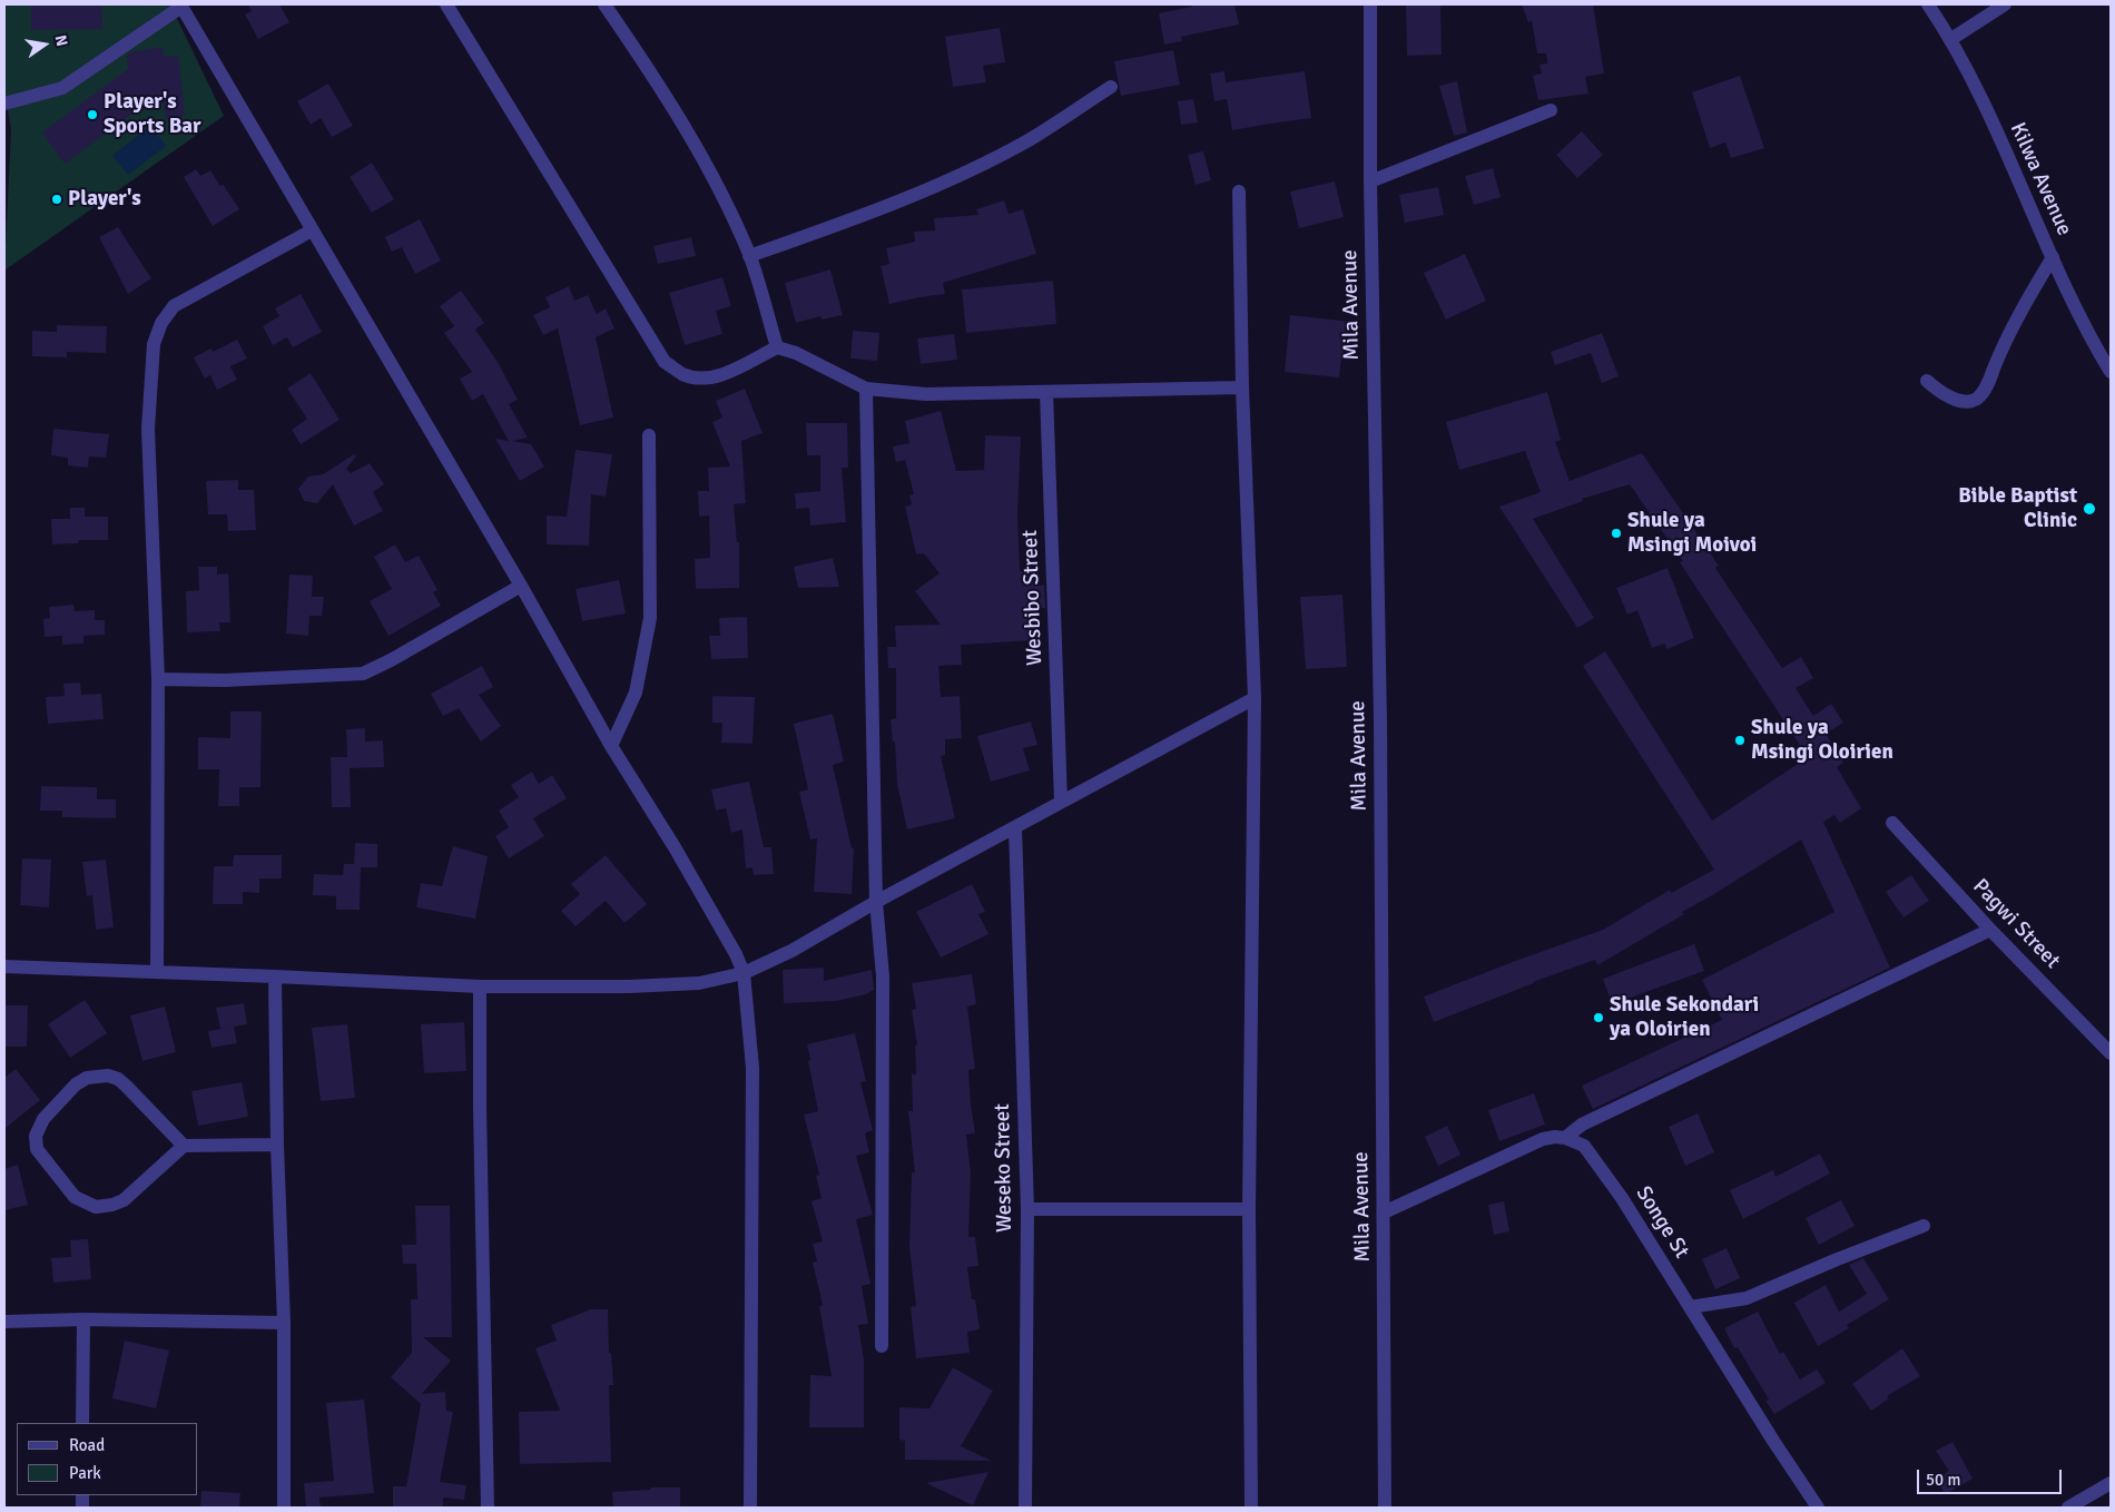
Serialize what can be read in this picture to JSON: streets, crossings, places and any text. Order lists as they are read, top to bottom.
{
  "streets": {
    "street": [
      "Kilwa Avenue",
      "Mila Avenue",
      "Wesbibo Street",
      "Pagwi Street",
      "Weseko Street",
      "Songe St"
    ]
  },
  "places": [
    "Player's Sports Bar",
    "Player's",
    "Bible Baptist Clinic",
    "Shule ya Msingi Moivoi",
    "Shule ya Msingi Oloirien",
    "Shule Sekondari ya Oloirien"
  ],
  "legend": ["Road", "Park"],
  "scale_bar": "50 m",
  "north": "right"
}
